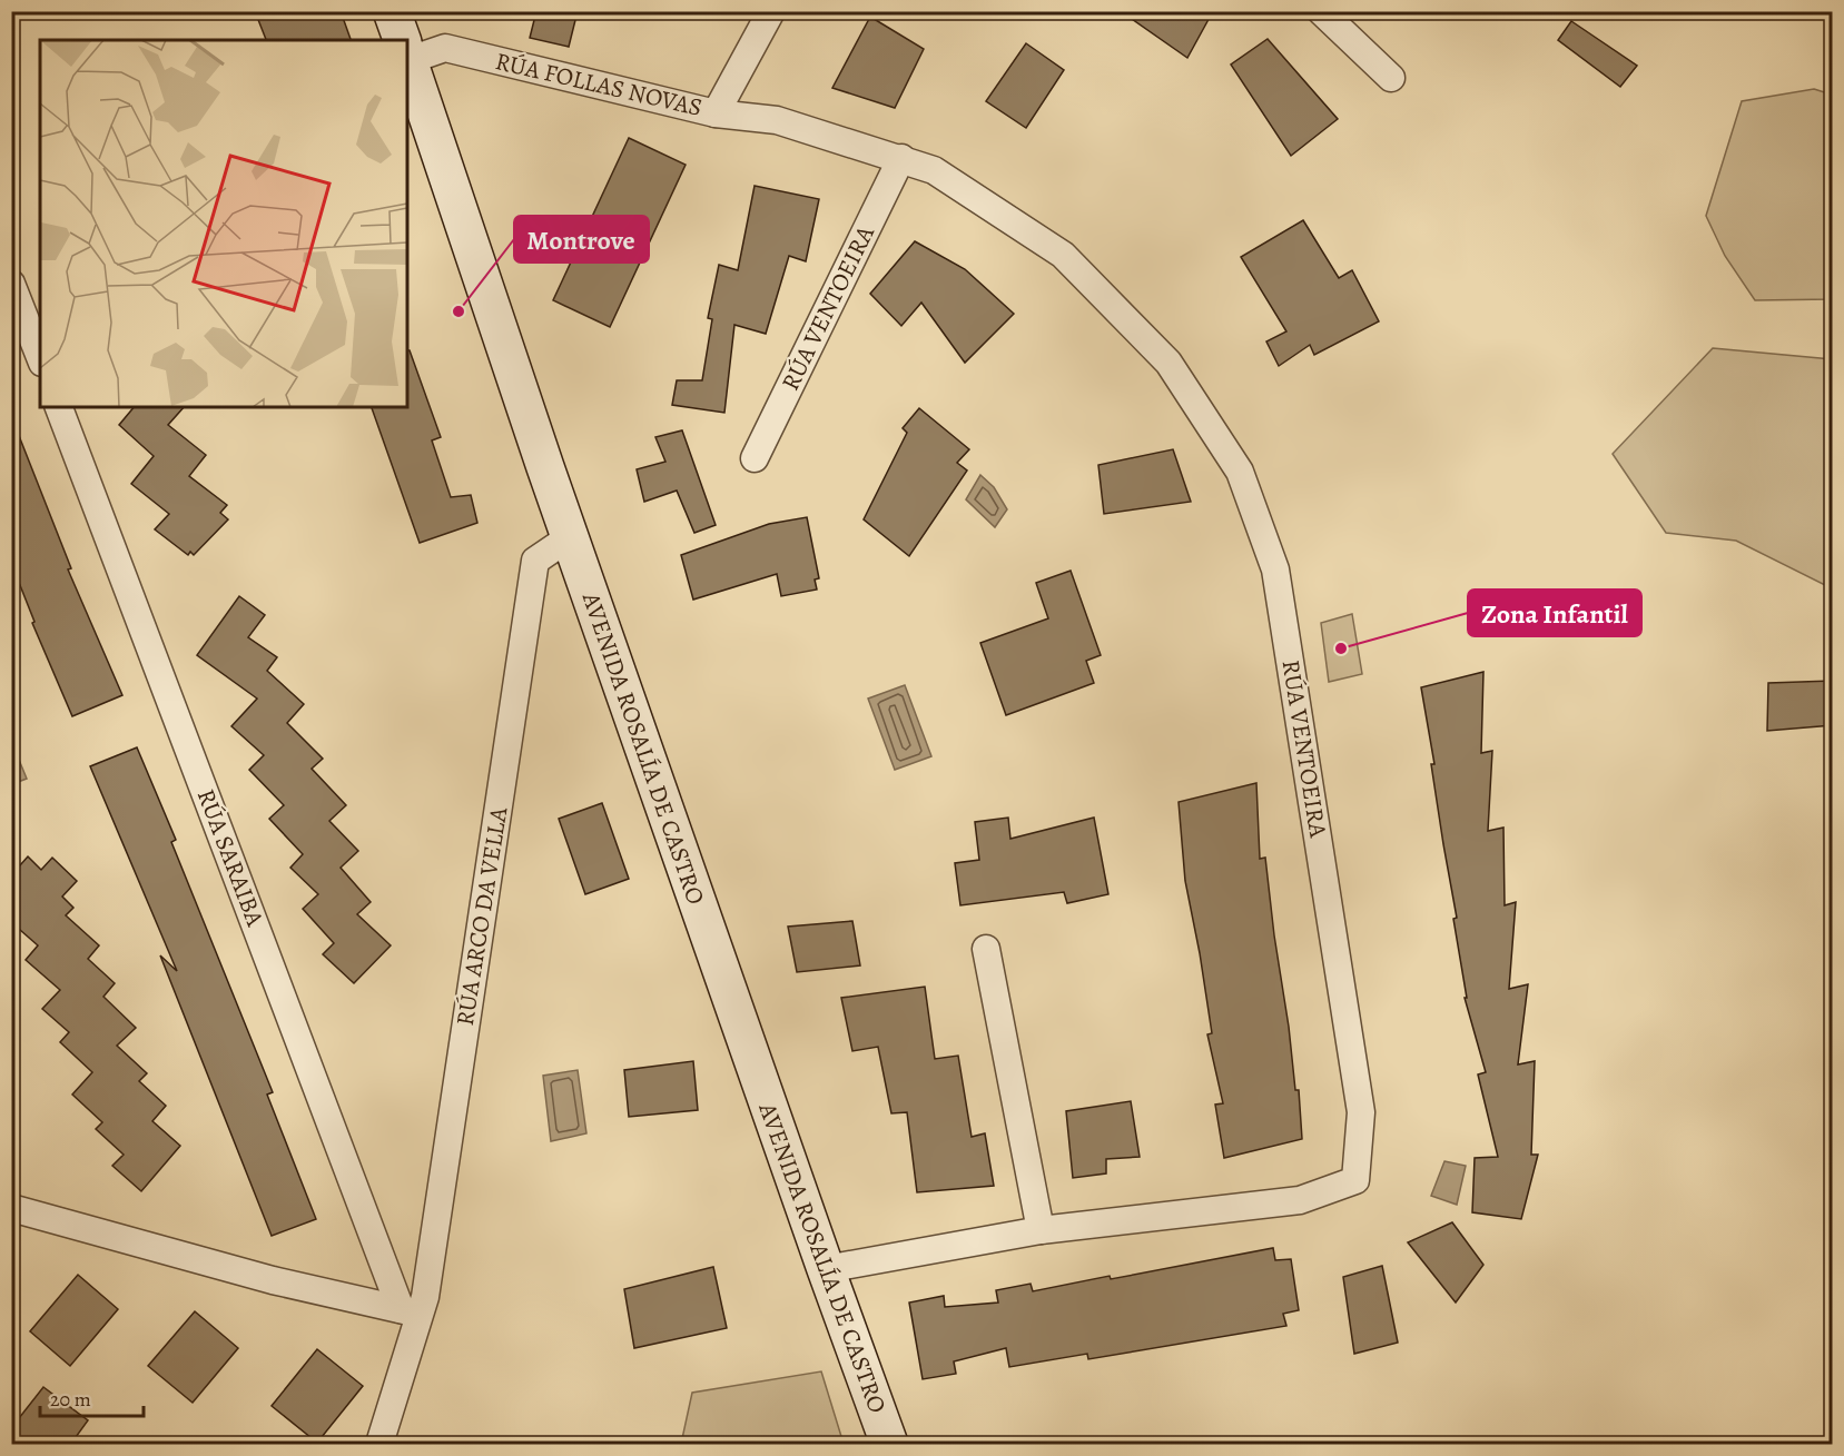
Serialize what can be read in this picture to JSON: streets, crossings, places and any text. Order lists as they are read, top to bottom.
{
  "streets": {
    "street": [
      "RÚA FOLLAS NOVAS",
      "RÚA VENTOEIRA",
      "AVENIDA ROSALÍA DE CASTRO",
      "RÚA SARAIBA",
      "RÚA ARCO DA VELLA"
    ]
  },
  "crossings": [
    ["RÚA FOLLAS NOVAS", "RÚA VENTOEIRA"],
    ["RÚA VENTOEIRA", "AVENIDA ROSALÍA DE CASTRO"],
    ["AVENIDA ROSALÍA DE CASTRO", "RÚA ARCO DA VELLA"],
    ["RÚA SARAIBA", "RÚA ARCO DA VELLA"]
  ],
  "places": ["Montrove", "Zona Infantil"],
  "scale_bar": "20 m"
}
